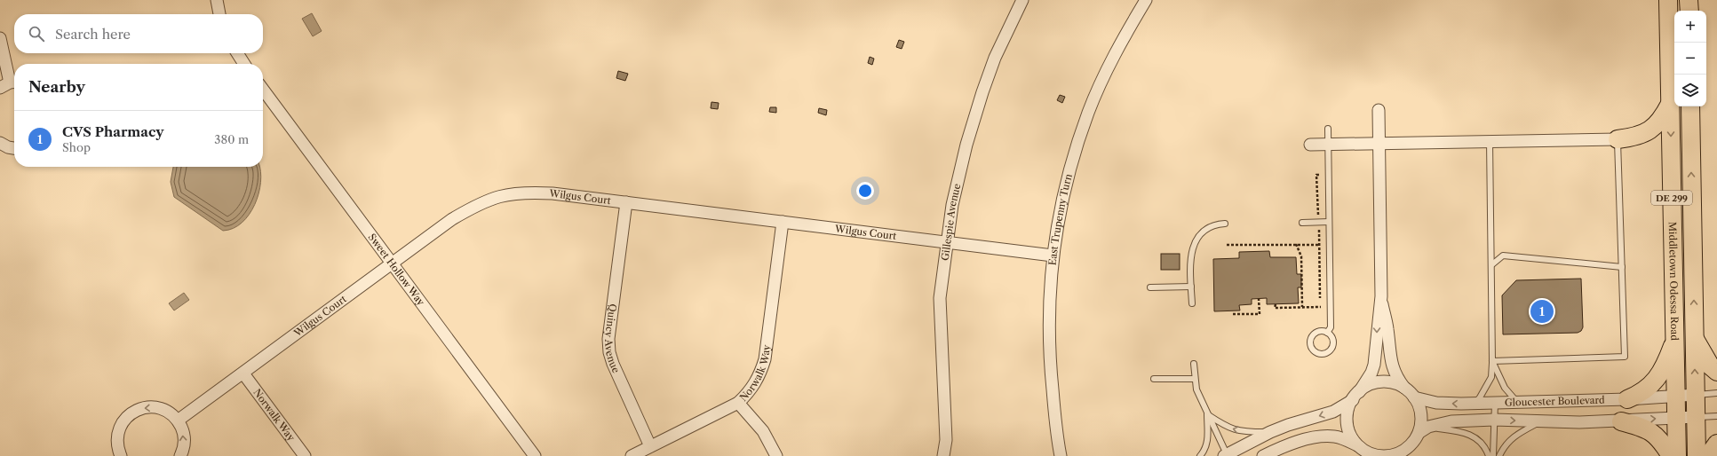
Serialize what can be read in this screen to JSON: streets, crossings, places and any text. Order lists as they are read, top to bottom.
{
  "streets": {
    "main road": ["DE 299", "Middletown Odessa Road"],
    "street": [
      "Wilgus Court",
      "East Trupenny Turn",
      "Gillespie Avenue",
      "Sweet Hollow Way",
      "Quincy Avenue",
      "Norwalk Way",
      "Gloucester Boulevard"
    ]
  },
  "crossings": [
    ["Wilgus Court", "East Trupenny Turn"],
    ["Wilgus Court", "Gillespie Avenue"],
    ["Wilgus Court", "Sweet Hollow Way"],
    ["Wilgus Court", "Quincy Avenue"],
    ["Wilgus Court", "Norwalk Way"],
    ["Middletown Odessa Road", "Gloucester Boulevard"],
    ["Quincy Avenue", "Norwalk Way"]
  ],
  "page": {
    "map_buttons": ["+", "−"],
    "search": "Search here",
    "heading": "Nearby",
    "list": [
      {
        "mark": "1",
        "name": "CVS Pharmacy",
        "note": "Shop",
        "value": "380 m"
      }
    ],
    "pins": "1"
  }
}
